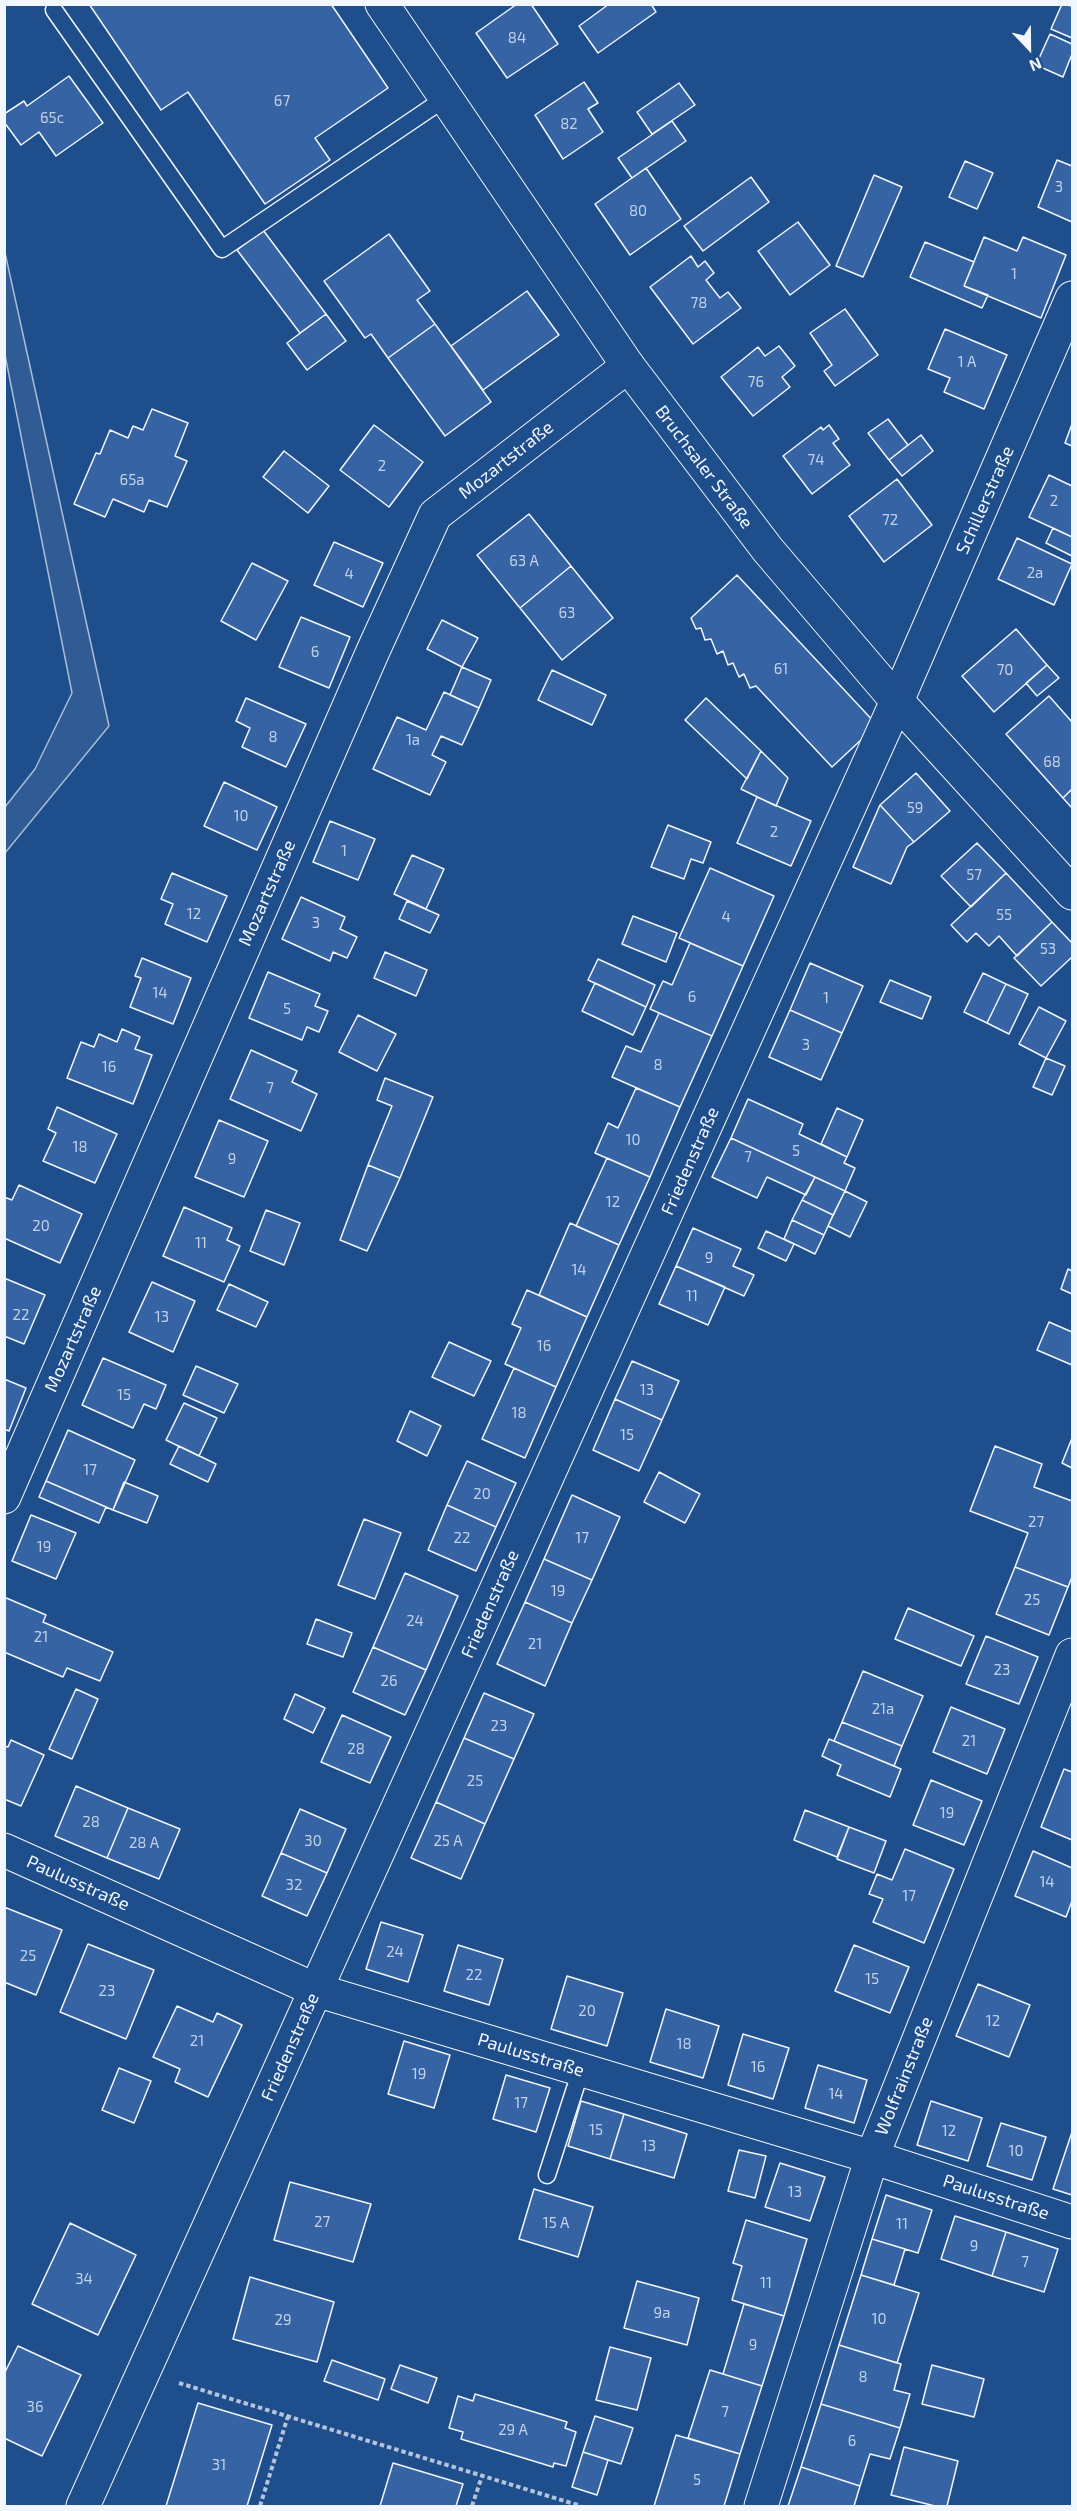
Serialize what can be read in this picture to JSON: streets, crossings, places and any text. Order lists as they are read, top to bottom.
{
  "streets": {
    "street": [
      "Mozartstraße",
      "Bruchsaler Straße",
      "Schillerstraße",
      "Friedenstraße",
      "Paulusstraße",
      "Wolfrainstraße"
    ]
  },
  "crossings": [
    ["Mozartstraße", "Bruchsaler Straße"],
    ["Bruchsaler Straße", "Schillerstraße"],
    ["Bruchsaler Straße", "Friedenstraße"],
    ["Schillerstraße", "Friedenstraße"],
    ["Friedenstraße", "Paulusstraße"],
    ["Paulusstraße", "Wolfrainstraße"]
  ],
  "house_numbers": [
    "84",
    "67",
    "65c",
    "82",
    "3",
    "80",
    "1",
    "78",
    "1 A",
    "76",
    "74",
    "2",
    "65a",
    "2",
    "72",
    "63 A",
    "2a",
    "4",
    "63",
    "6",
    "61",
    "70",
    "8",
    "1a",
    "68",
    "59",
    "10",
    "2",
    "1",
    "57",
    "12",
    "55",
    "4",
    "3",
    "53",
    "14",
    "6",
    "1",
    "5",
    "3",
    "8",
    "16",
    "7",
    "10",
    "18",
    "5",
    "7",
    "9",
    "12",
    "20",
    "11",
    "9",
    "14",
    "11",
    "22",
    "13",
    "16",
    "13",
    "15",
    "18",
    "15",
    "17",
    "20",
    "27",
    "22",
    "17",
    "19",
    "19",
    "25",
    "24",
    "21",
    "21",
    "23",
    "26",
    "21a",
    "23",
    "21",
    "28",
    "25",
    "19",
    "28",
    "30",
    "25 A",
    "28 A",
    "14",
    "32",
    "17",
    "24",
    "25",
    "22",
    "15",
    "23",
    "20",
    "12",
    "21",
    "18",
    "16",
    "19",
    "14",
    "17",
    "15",
    "12",
    "13",
    "10",
    "13",
    "27",
    "15 A",
    "11",
    "9",
    "7",
    "34",
    "11",
    "9a",
    "10",
    "29",
    "9",
    "8",
    "36",
    "7",
    "29 A",
    "6",
    "31",
    "5"
  ],
  "north": "bottom"
}
